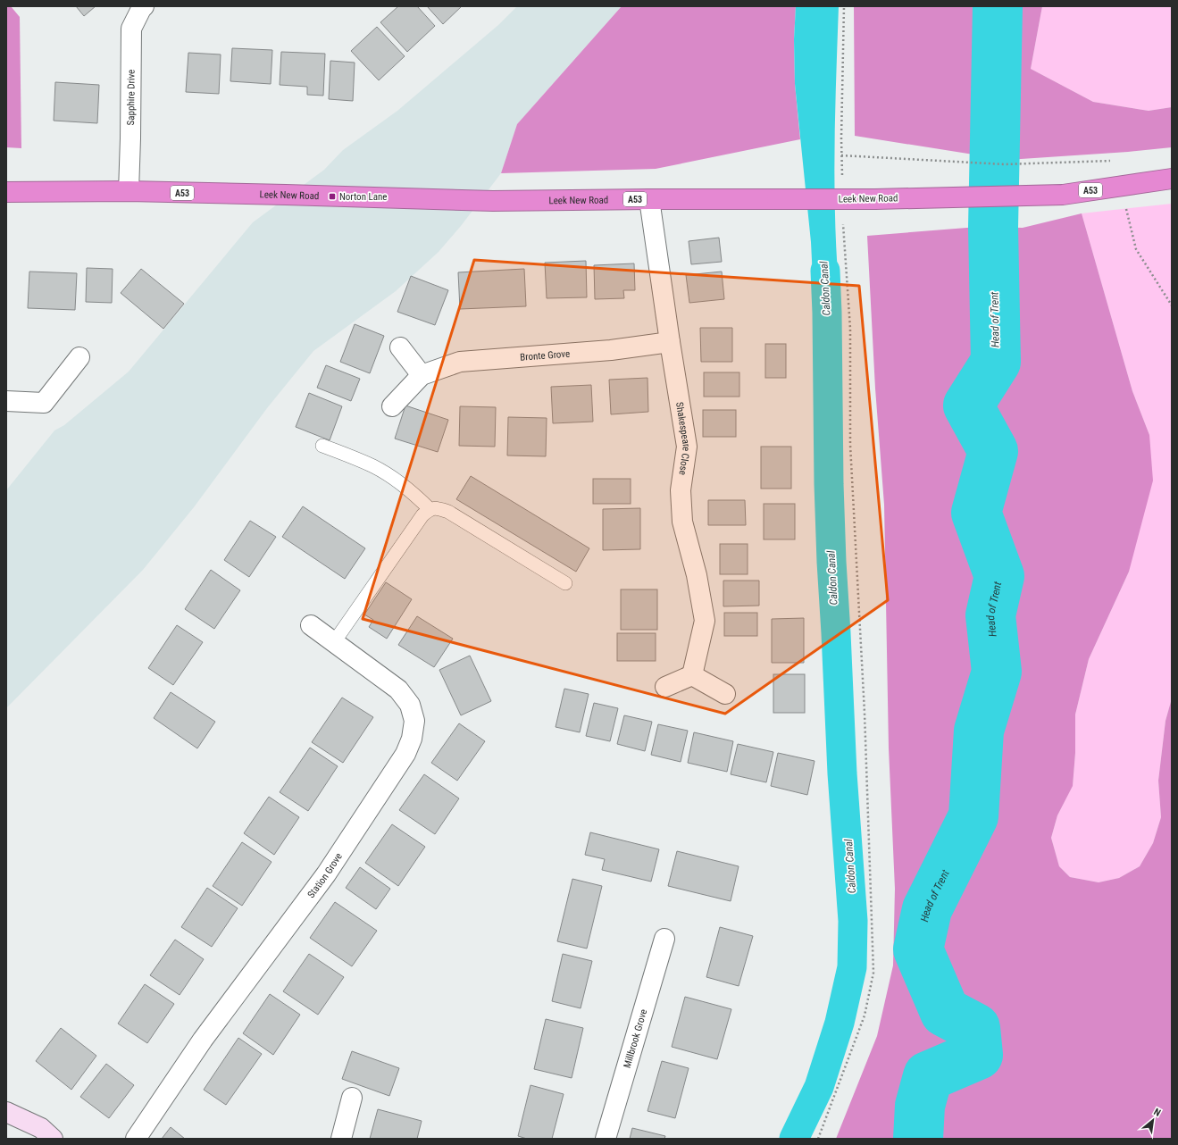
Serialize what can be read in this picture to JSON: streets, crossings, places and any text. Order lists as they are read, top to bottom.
{
  "streets": {
    "highway": ["A53", "Leek New Road"],
    "street": [
      "Sapphire Drive",
      "Bronte Grove",
      "Shakespeare Close",
      "Station Grove",
      "Millbrook Grove"
    ]
  },
  "crossings": [
    ["Sapphire Drive", "Leek New Road"],
    ["Leek New Road", "Shakespeare Close"],
    ["Bronte Grove", "Shakespeare Close"]
  ],
  "water": ["Caldon Canal", "Head of Trent"],
  "places": {
    "transit": ["Norton Lane"]
  },
  "north": "top right"
}
